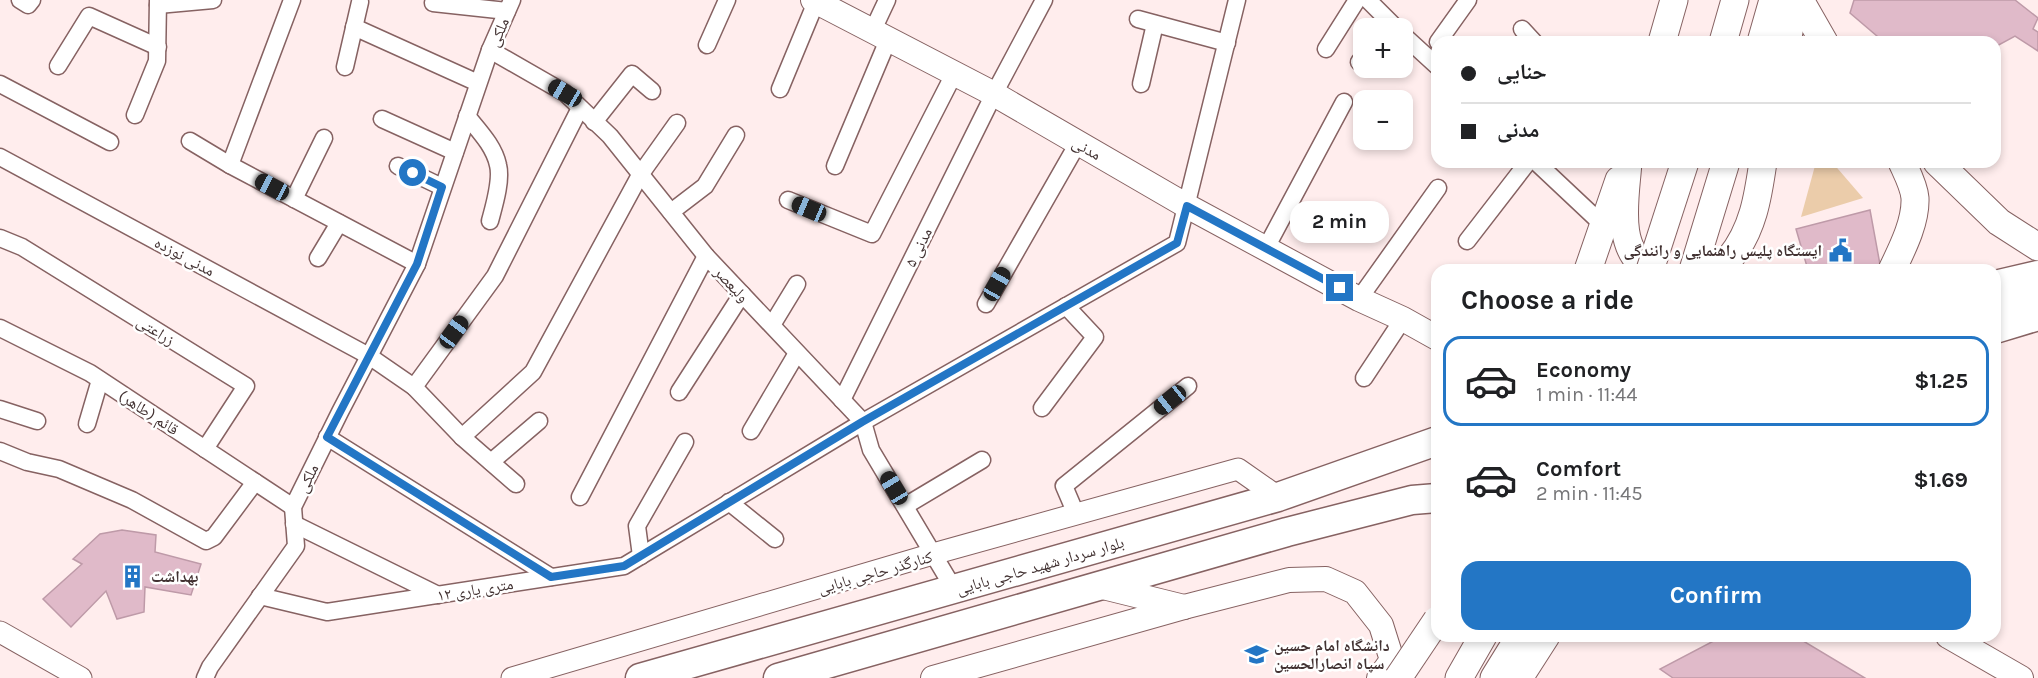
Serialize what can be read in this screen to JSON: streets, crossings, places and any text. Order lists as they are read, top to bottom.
{
  "streets": {
    "highway": ["بلوار سردار شهید حاجی بابایی"],
    "main road": ["مدنی"],
    "street": [
      "ملکی",
      "مدنی ۵",
      "مدنی نوزده",
      "ولیعصر",
      "زراعتی",
      "قائم (طاهر)",
      "کنارگذر حاجی بابایی",
      "۱۲ متری یاری"
    ]
  },
  "crossings": [
    ["ملکی", "مدنی نوزده"],
    ["ملکی", "ولیعصر"],
    ["ملکی", "قائم (طاهر)"],
    ["ملکی", "۱۲ متری یاری"],
    ["مدنی", "مدنی ۵"],
    ["مدنی", "۱۲ متری یاری"],
    ["مدنی ۵", "ولیعصر"],
    ["ولیعصر", "بلوار سردار شهید حاجی بابایی"],
    ["ولیعصر", "کنارگذر حاجی بابایی"],
    ["ولیعصر", "۱۲ متری یاری"],
    ["زراعتی", "قائم (طاهر)"],
    ["قائم (طاهر)", "۱۲ متری یاری"],
    ["بلوار سردار شهید حاجی بابایی", "کنارگذر حاجی بابایی"]
  ],
  "places": {
    "public building": ["ایستگاه پلیس راهنمایی و رانندگی"],
    "building": ["بهداشت"],
    "school or university": ["دانشگاه امام حسین سپاه انصارالحسین"]
  },
  "page": {
    "map_buttons": ["+", "−"],
    "banner": ["حنایی", "مدنی"],
    "bubble": "2 min",
    "heading": "Choose a ride",
    "list": [
      {
        "name": "Economy",
        "note": "1 min · 11:44",
        "value": "$1.25"
      },
      {
        "name": "Comfort",
        "note": "2 min · 11:45",
        "value": "$1.69"
      }
    ],
    "buttons": "Confirm"
  }
}
